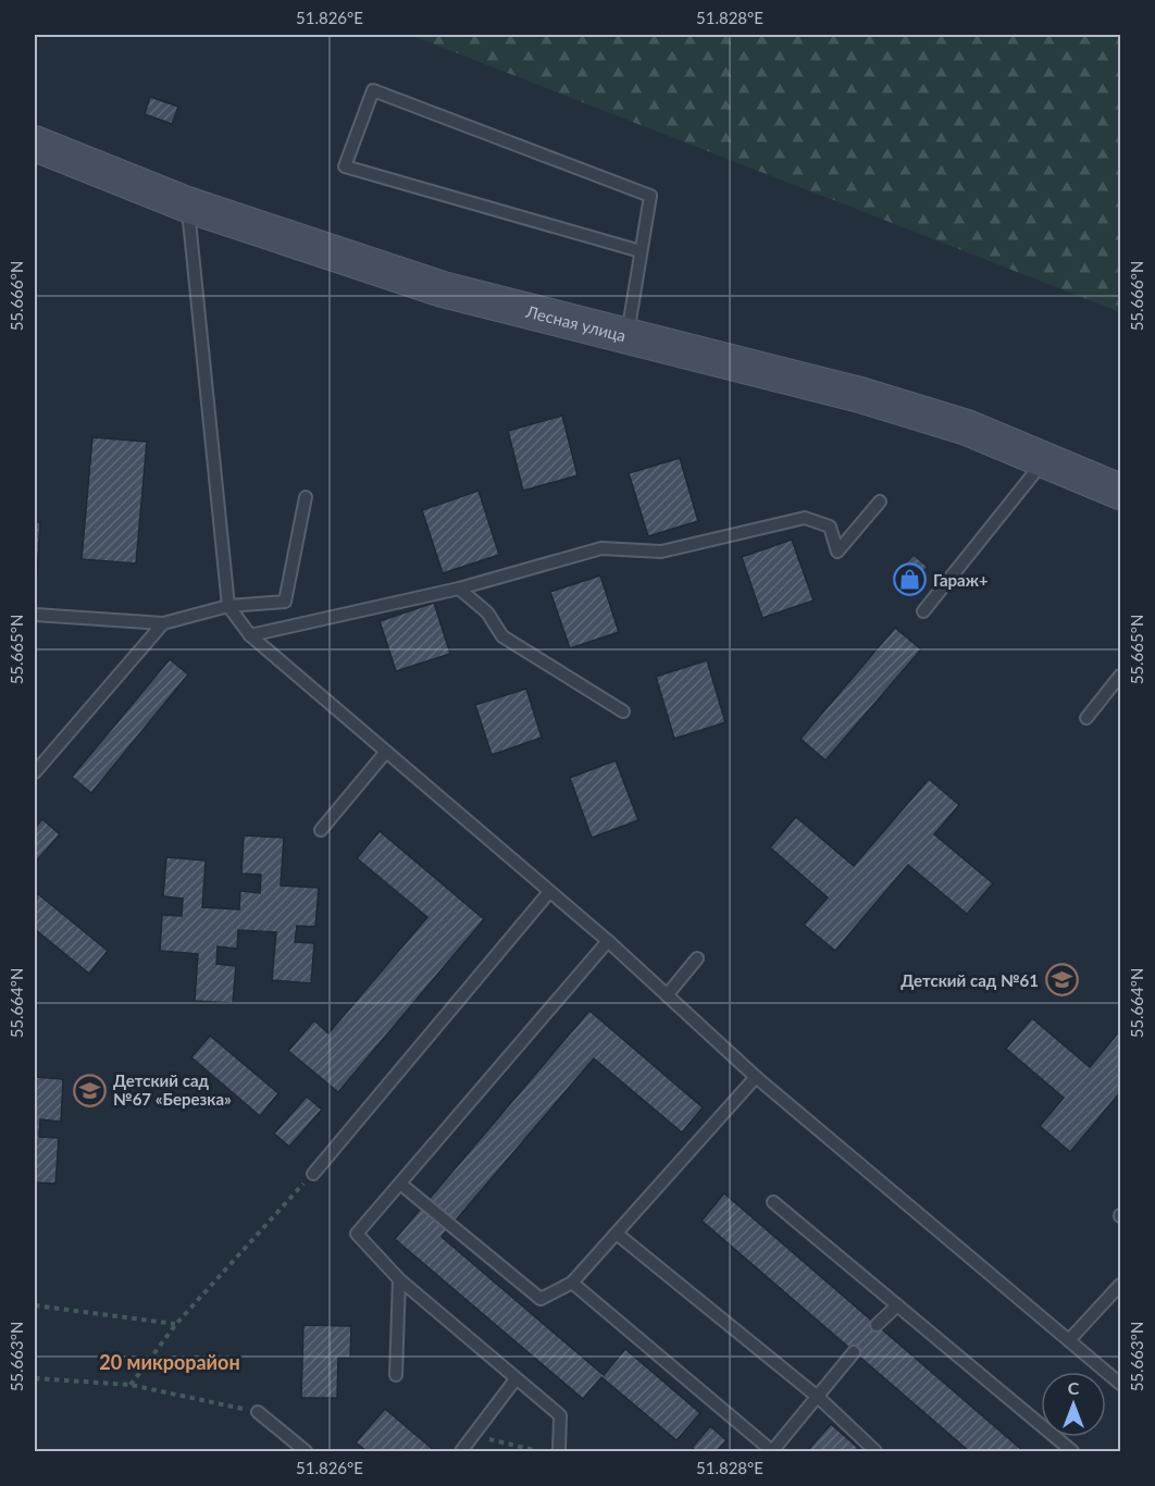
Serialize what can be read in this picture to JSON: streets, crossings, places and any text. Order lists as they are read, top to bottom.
{
  "streets": {
    "main road": ["Лесная улица"]
  },
  "districts": ["20 микрорайон"],
  "places": {
    "shop": ["Гараж+"],
    "school or university": ["Детский сад №61", "Детский сад №67 «Березка»"]
  },
  "north": "top",
  "coordinates": [
    "51.826°E",
    "51.828°E",
    "55.666°N",
    "55.665°N",
    "55.664°N",
    "55.663°N"
  ]
}
